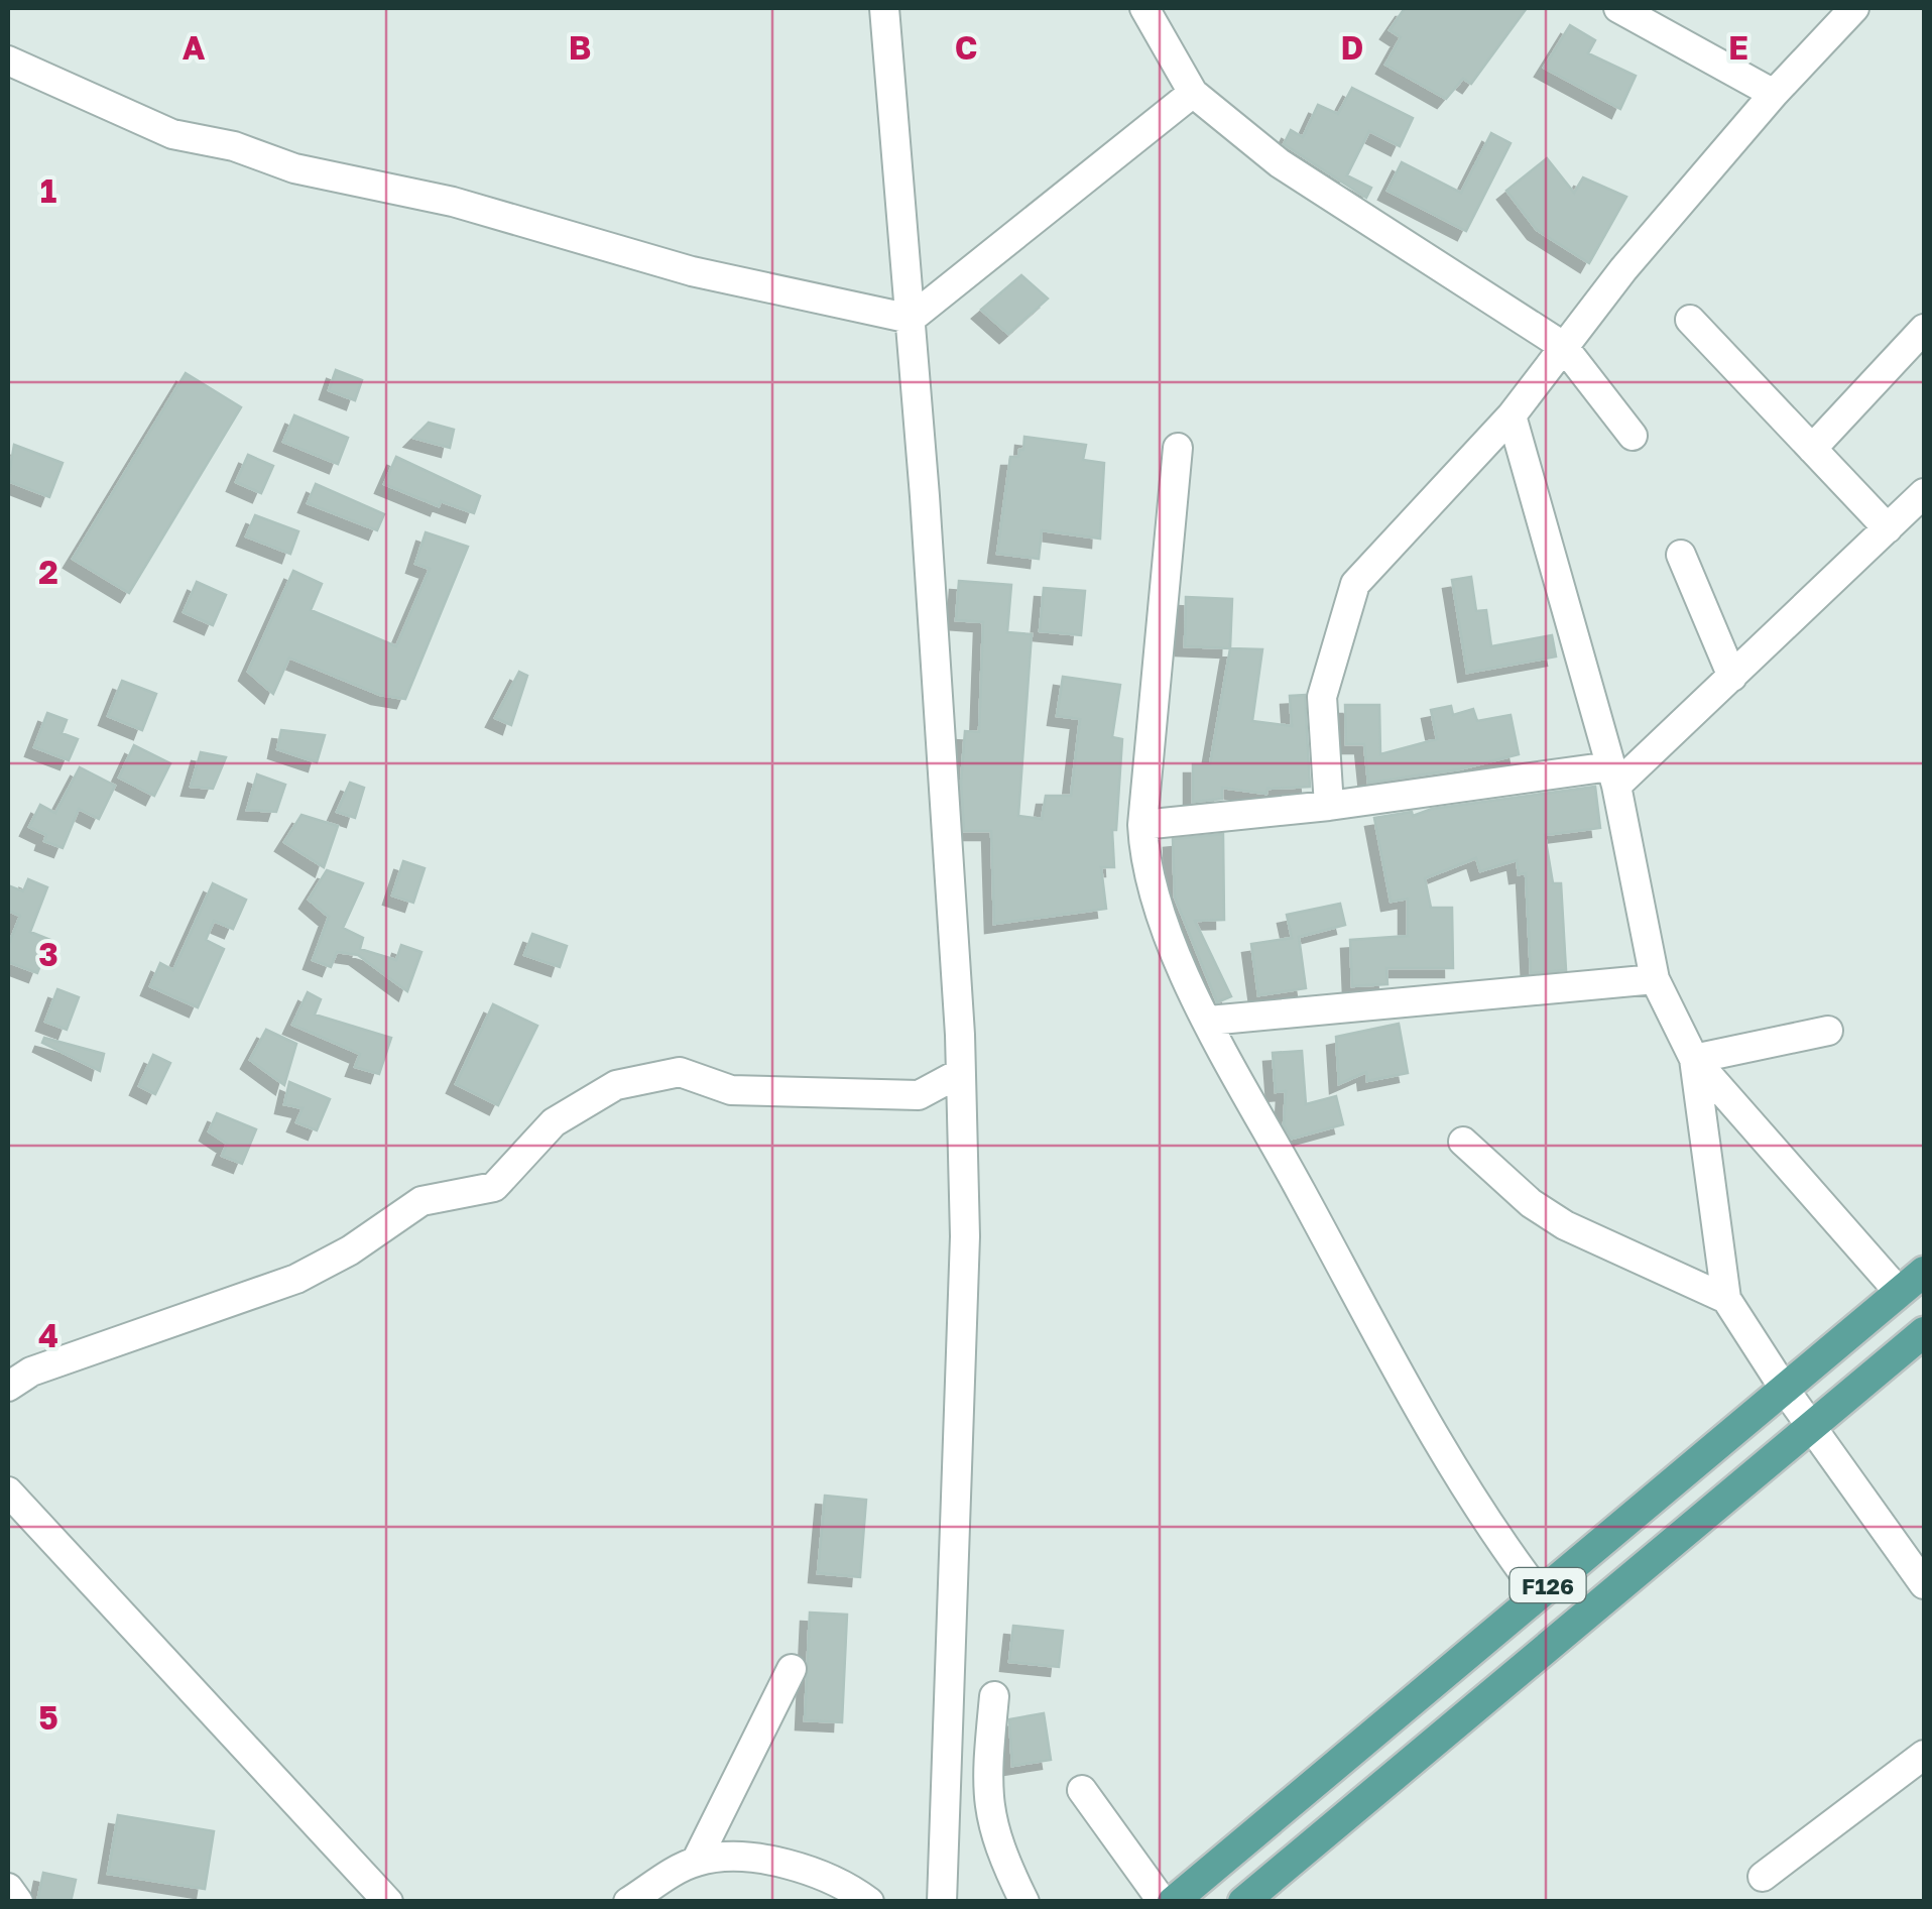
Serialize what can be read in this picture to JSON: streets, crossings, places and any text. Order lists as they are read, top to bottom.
{
  "streets": {
    "main road": ["F126"]
  },
  "grid": {
    "columns": [
      "A",
      "B",
      "C",
      "D",
      "E"
    ],
    "rows": [
      "1",
      "2",
      "3",
      "4",
      "5"
    ]
  }
}
